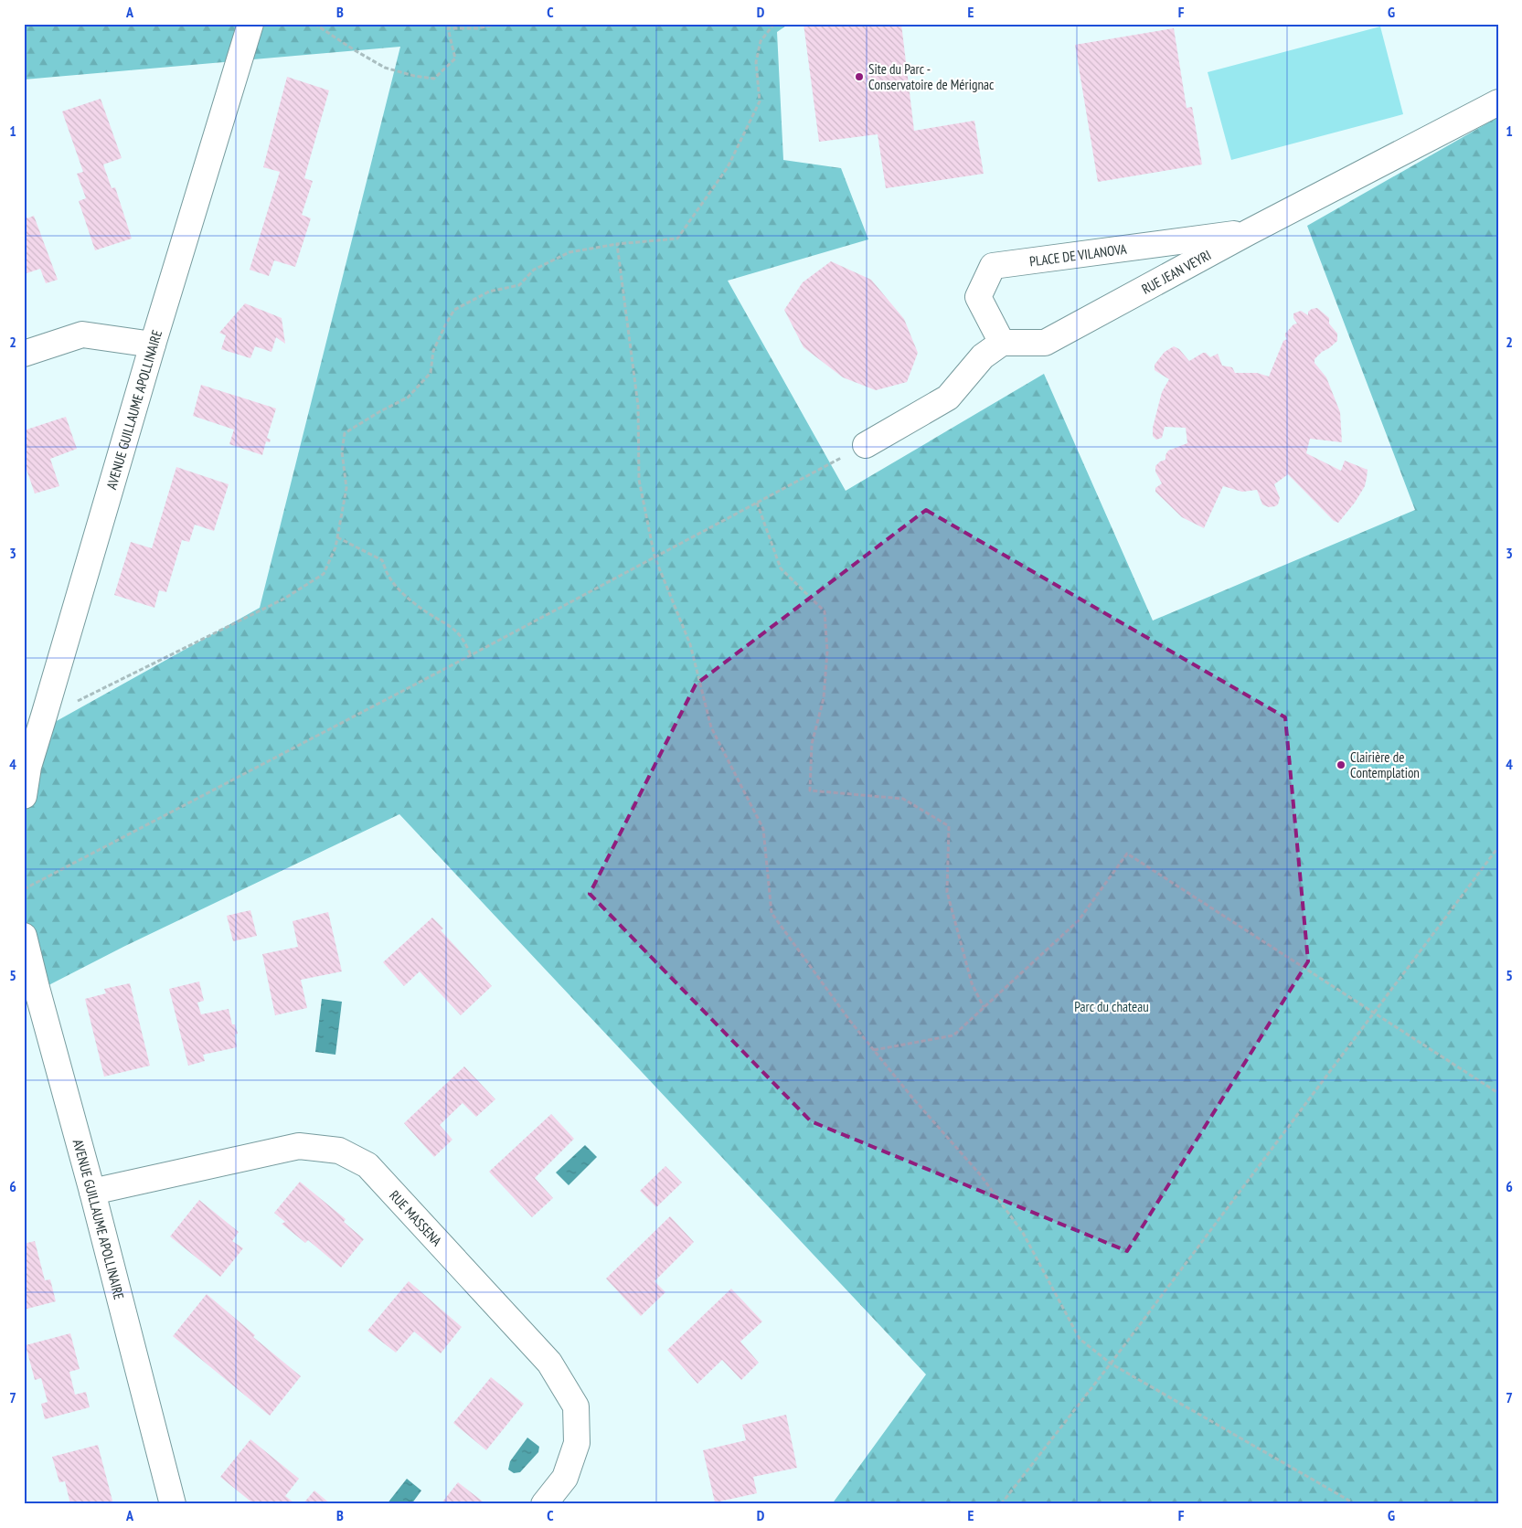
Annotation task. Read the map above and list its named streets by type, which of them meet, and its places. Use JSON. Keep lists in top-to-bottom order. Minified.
{"streets":{"street":["PLACE DE VILANOVA","RUE JEAN VEYRI","AVENUE GUILLAUME APOLLINAIRE","RUE MASSENA"]},"crossings":[["PLACE DE VILANOVA","RUE JEAN VEYRI"],["AVENUE GUILLAUME APOLLINAIRE","RUE MASSENA"]],"parks":["Parc du chateau"],"places":["Site du Parc - Conservatoire de Mérignac","Clairière de Contemplation"],"grid":{"columns":["A","B","C","D","E","F","G"],"rows":["1","2","3","4","5","6","7"]}}
